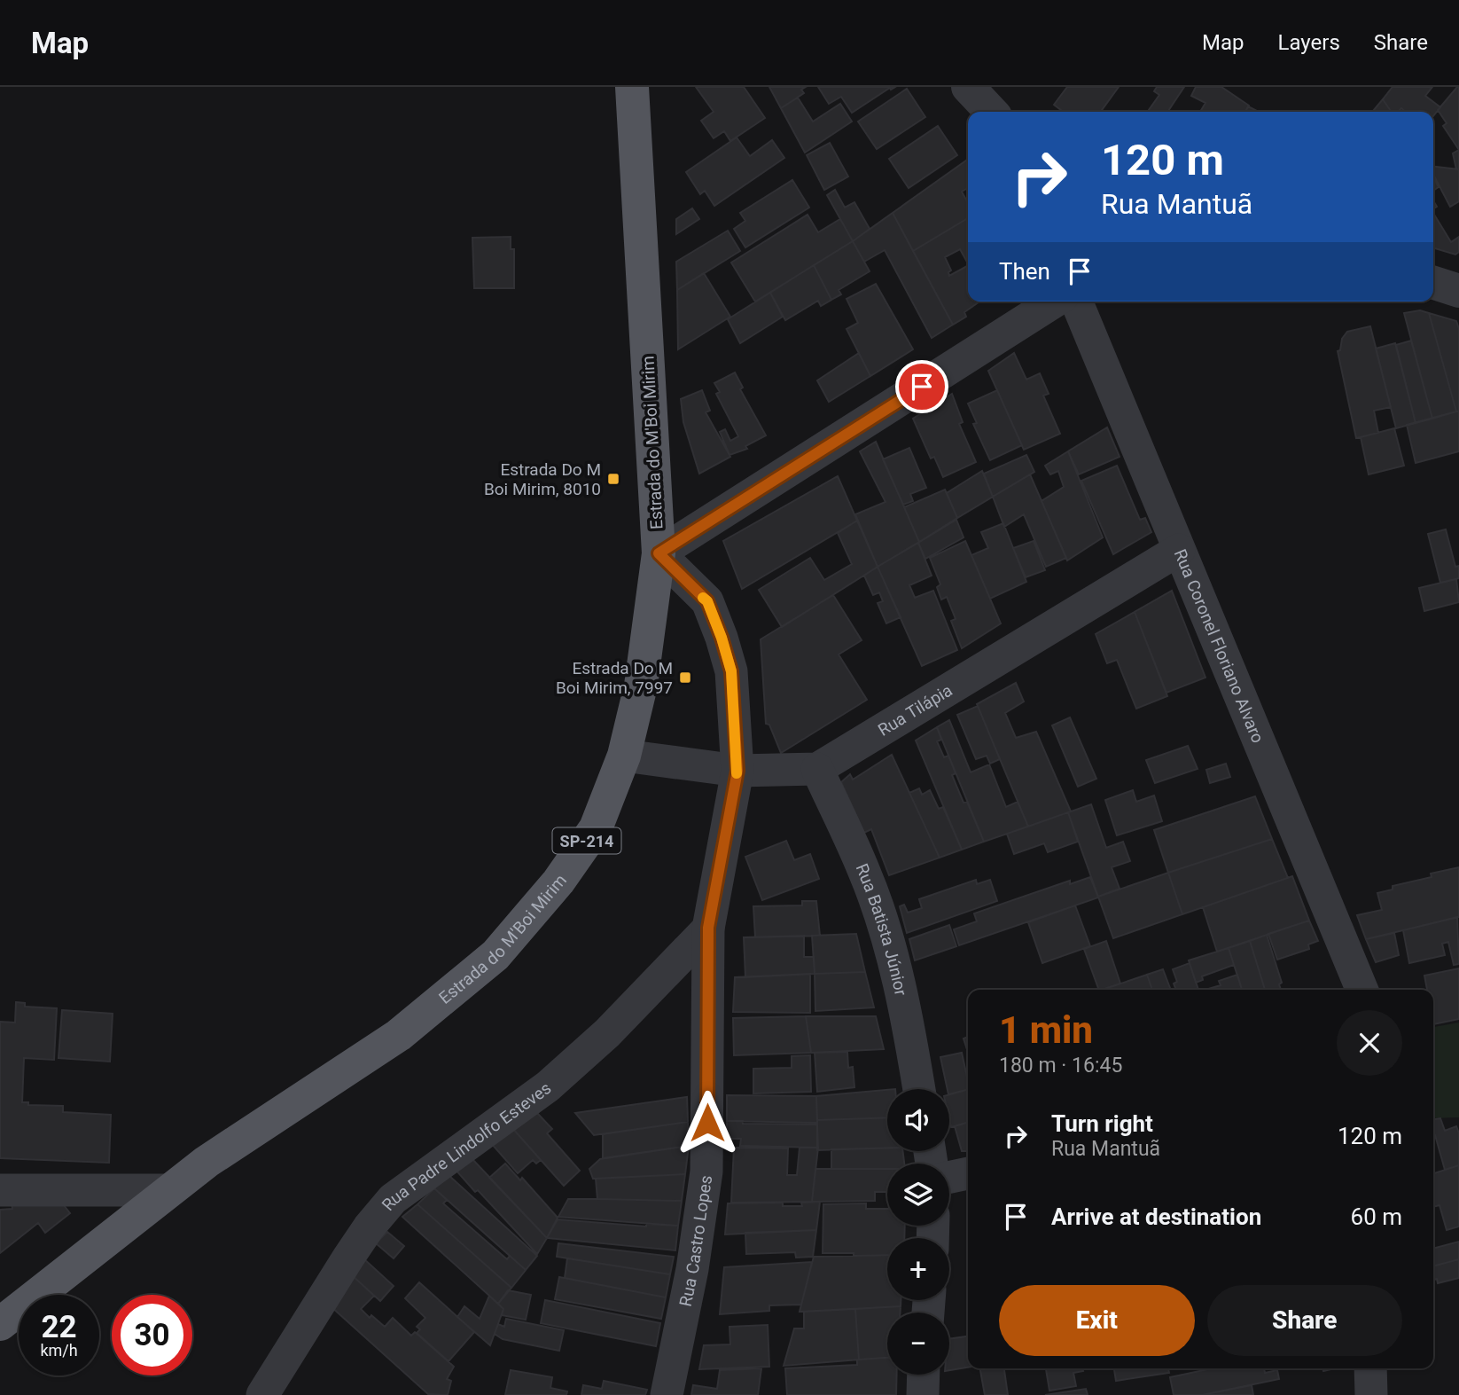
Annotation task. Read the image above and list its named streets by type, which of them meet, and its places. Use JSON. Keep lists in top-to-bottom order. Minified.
{"streets":{"main road":["Estrada do M'Boi Mirim","SP-214"],"street":["Rua Coronel Floriano Alvaro","Rua Tilápia","Rua Batista Júnior","Rua Padre Lindolfo Esteves","Rua Castro Lopes"]},"crossings":[["Estrada do M'Boi Mirim","Rua Tilápia"],["Estrada do M'Boi Mirim","Rua Castro Lopes"],["Rua Coronel Floriano Alvaro","Rua Tilápia"],["Rua Tilápia","Rua Batista Júnior"],["Rua Tilápia","Rua Castro Lopes"],["Rua Padre Lindolfo Esteves","Rua Castro Lopes"]],"places":{"transit":["Estrada Do M Boi Mirim, 8010","Estrada Do M Boi Mirim, 7997"]},"page":{"header":"Map","nav":["Map","Layers","Share"],"turn":["120 m","Rua Mantuã"],"then":"Then","heading":["1 min","180 m · 16:45"],"map_buttons":["+","−"],"list":[{"name":"Turn right","note":"Rua Mantuã","value":"120 m"},{"name":"Arrive at destination","value":"60 m"}],"buttons":["Exit","Share"],"speed":"22 km/h","limit":"30"}}
